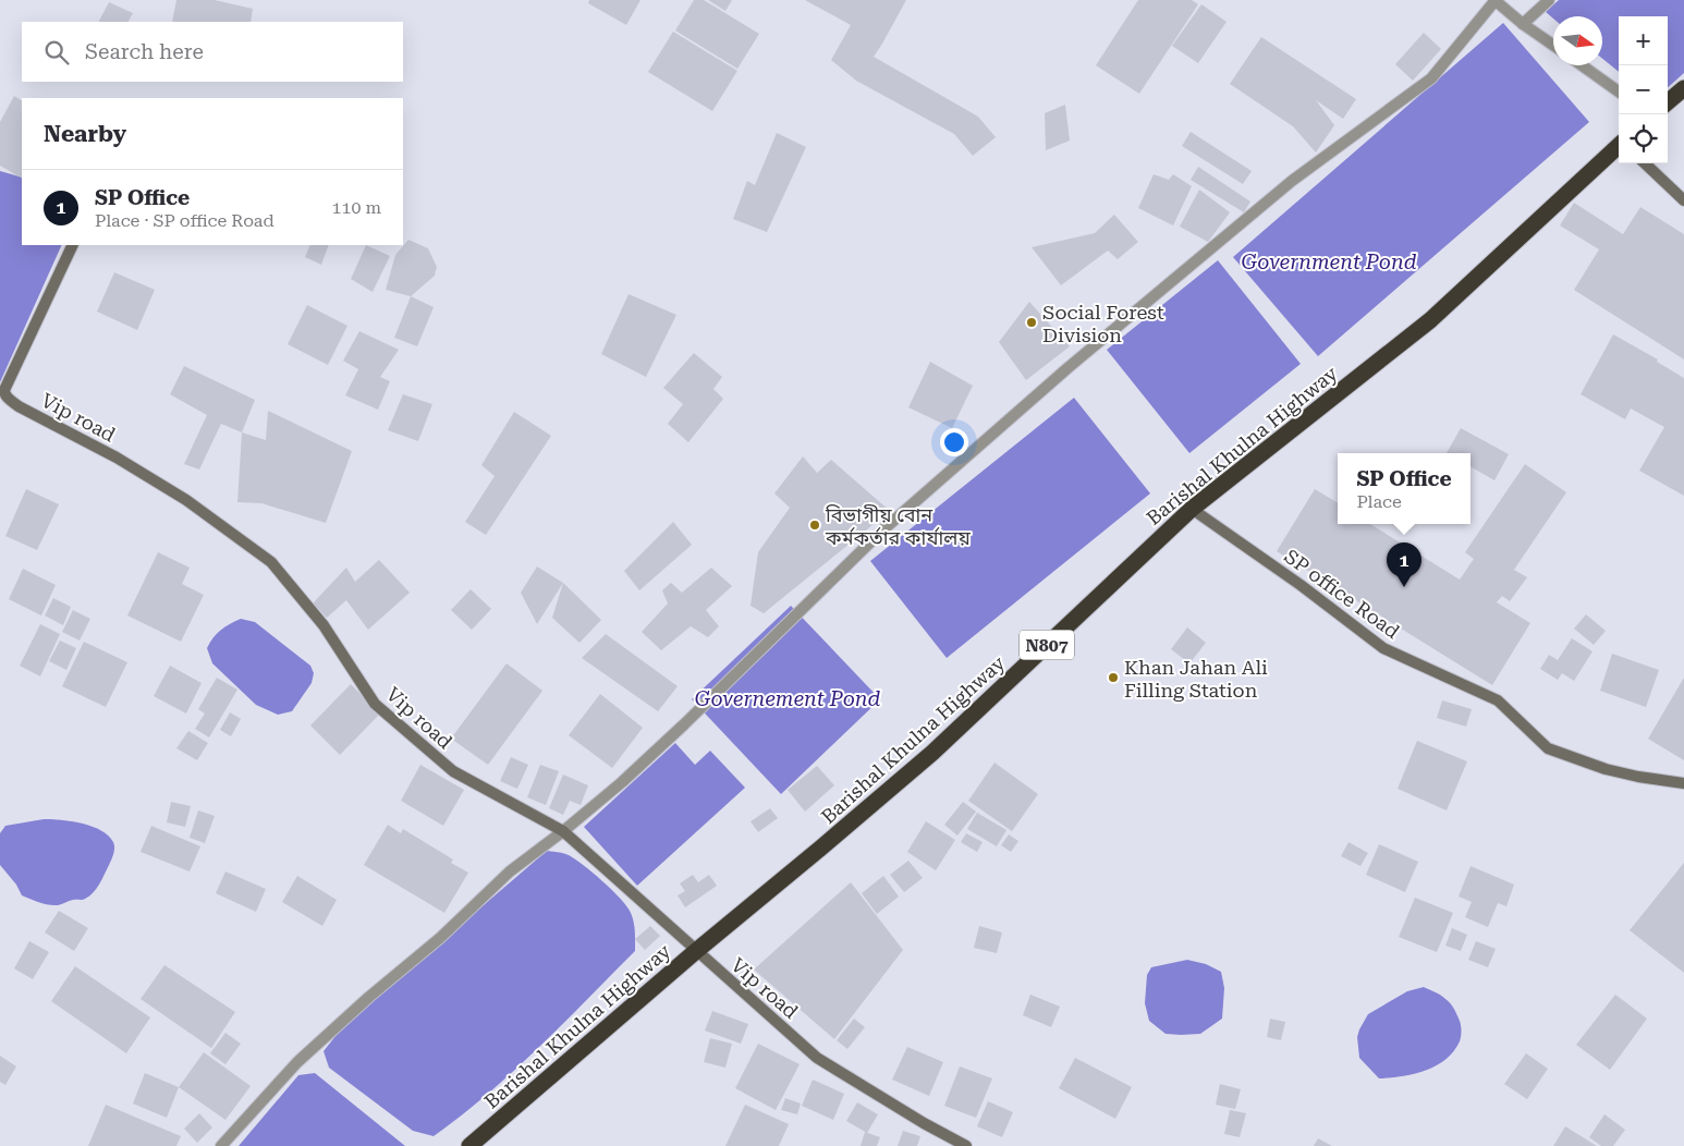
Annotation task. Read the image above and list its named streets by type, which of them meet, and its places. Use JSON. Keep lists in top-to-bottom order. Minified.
{"streets":{"highway":["Barishal Khulna Highway","N807"],"street":["Vip road","SP office Road"]},"crossings":[["Vip road","Barishal Khulna Highway"],["Barishal Khulna Highway","SP office Road"]],"water":["Government Pond","Governement Pond"],"places":["Social Forest Division","বিভাগীয় বোন কর্মকর্তার কার্যালয়","Khan Jahan Ali Filling Station"],"north":"right","page":{"map_buttons":["+","−"],"search":"Search here","heading":"Nearby","list":[{"mark":"1","name":"SP Office","note":"Place · SP office Road","value":"110 m"}],"popup":["SP Office","Place"],"pins":"1"}}
